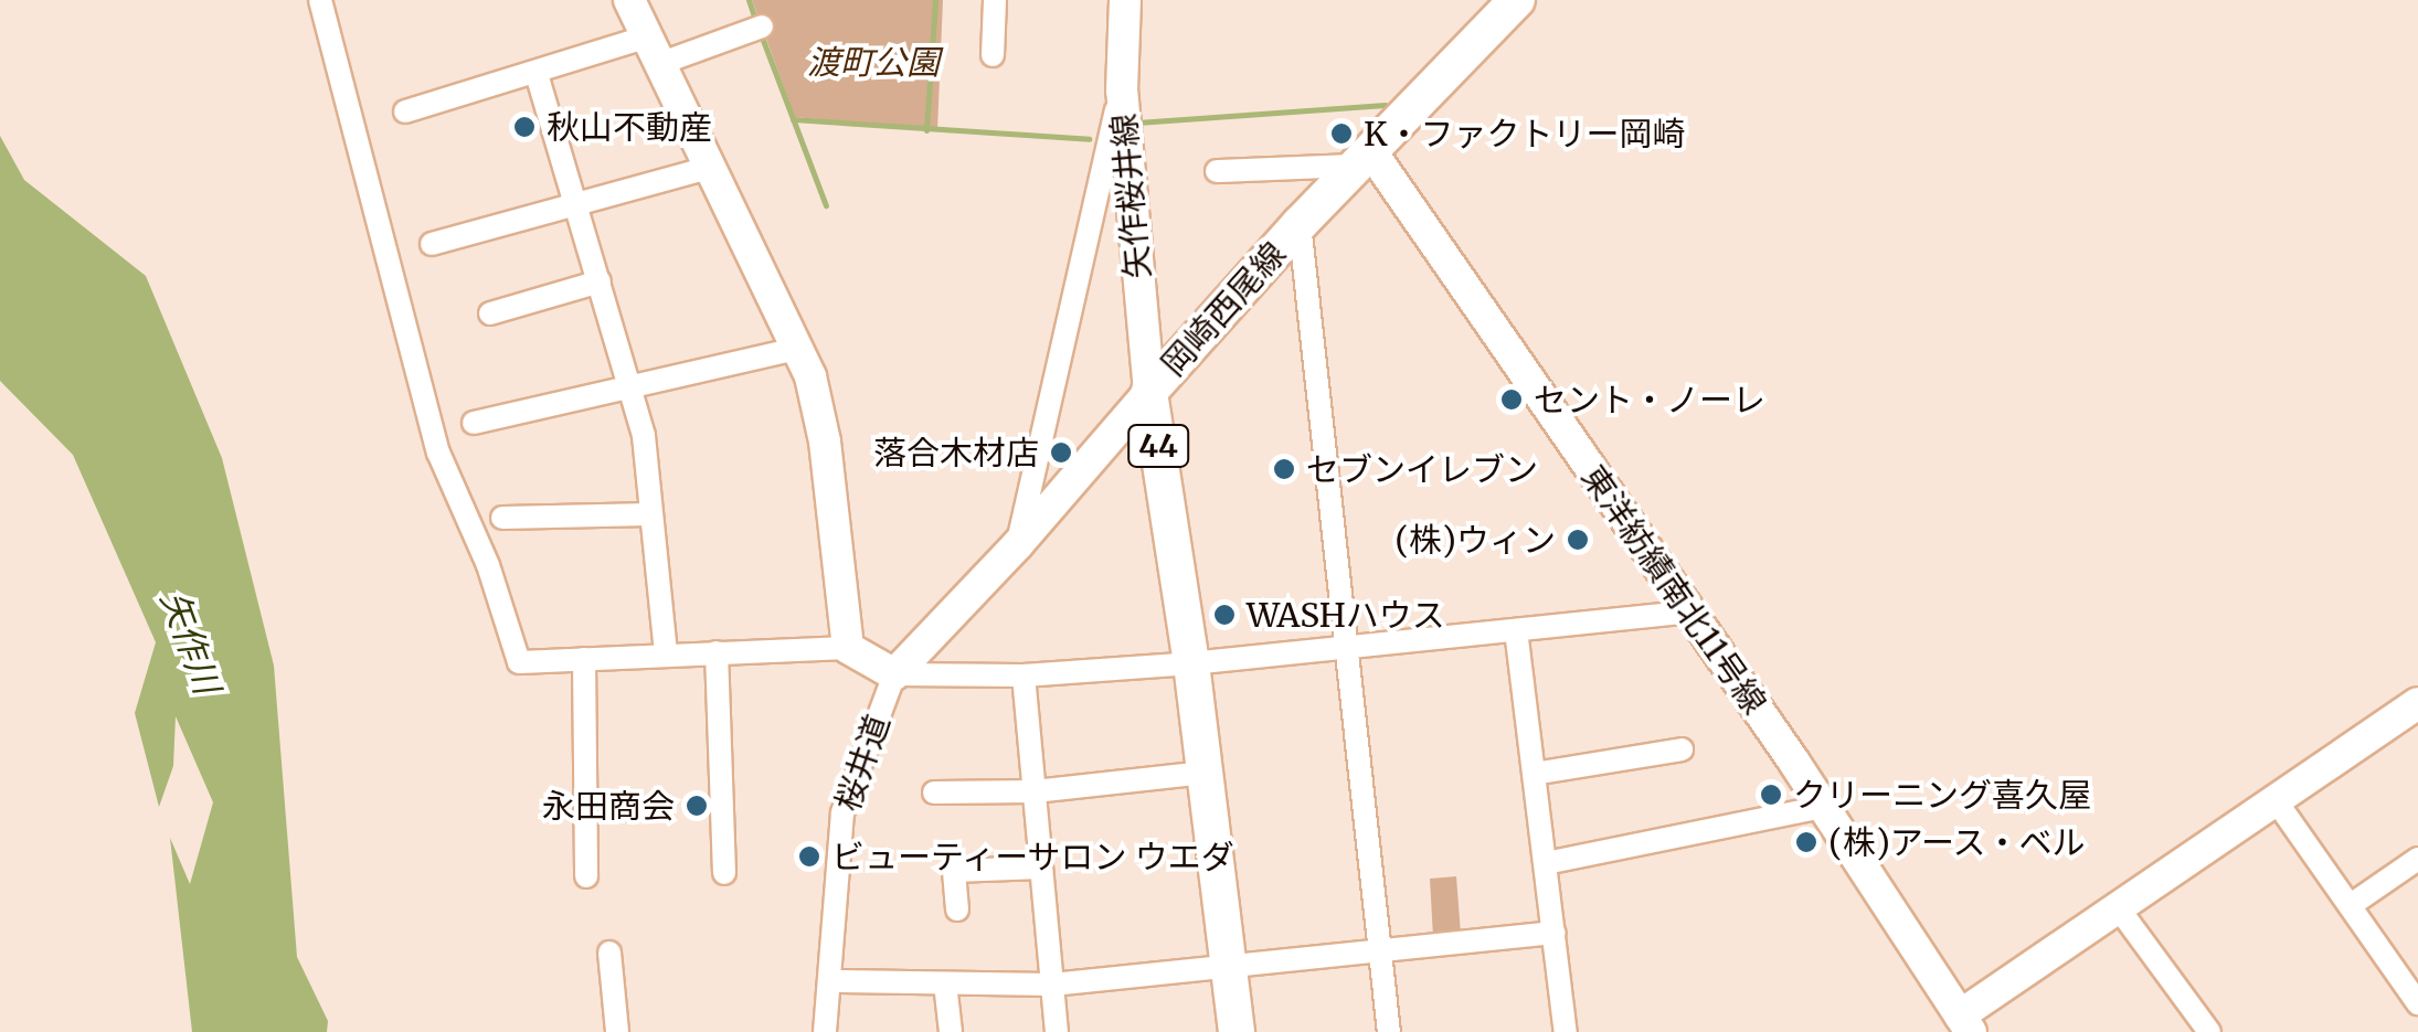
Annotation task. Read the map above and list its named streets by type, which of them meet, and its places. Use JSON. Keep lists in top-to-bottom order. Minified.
{"streets":{"main road":["岡崎西尾線","44"],"street":["矢作桜井線","東洋紡績南北11号線","桜井道"]},"crossings":[["矢作桜井線","岡崎西尾線"],["矢作桜井線","桜井道"],["岡崎西尾線","東洋紡績南北11号線"],["岡崎西尾線","桜井道"]],"water":["矢作川"],"parks":["渡町公園"],"places":["秋山不動産","K・ファクトリー岡崎","セント・ノーレ","落合木材店","セブンイレブン","(株)ウィン","WASHハウス","クリーニング喜久屋","永田商会","(株)アース・ベル","ビューティーサロン ウエダ"]}
